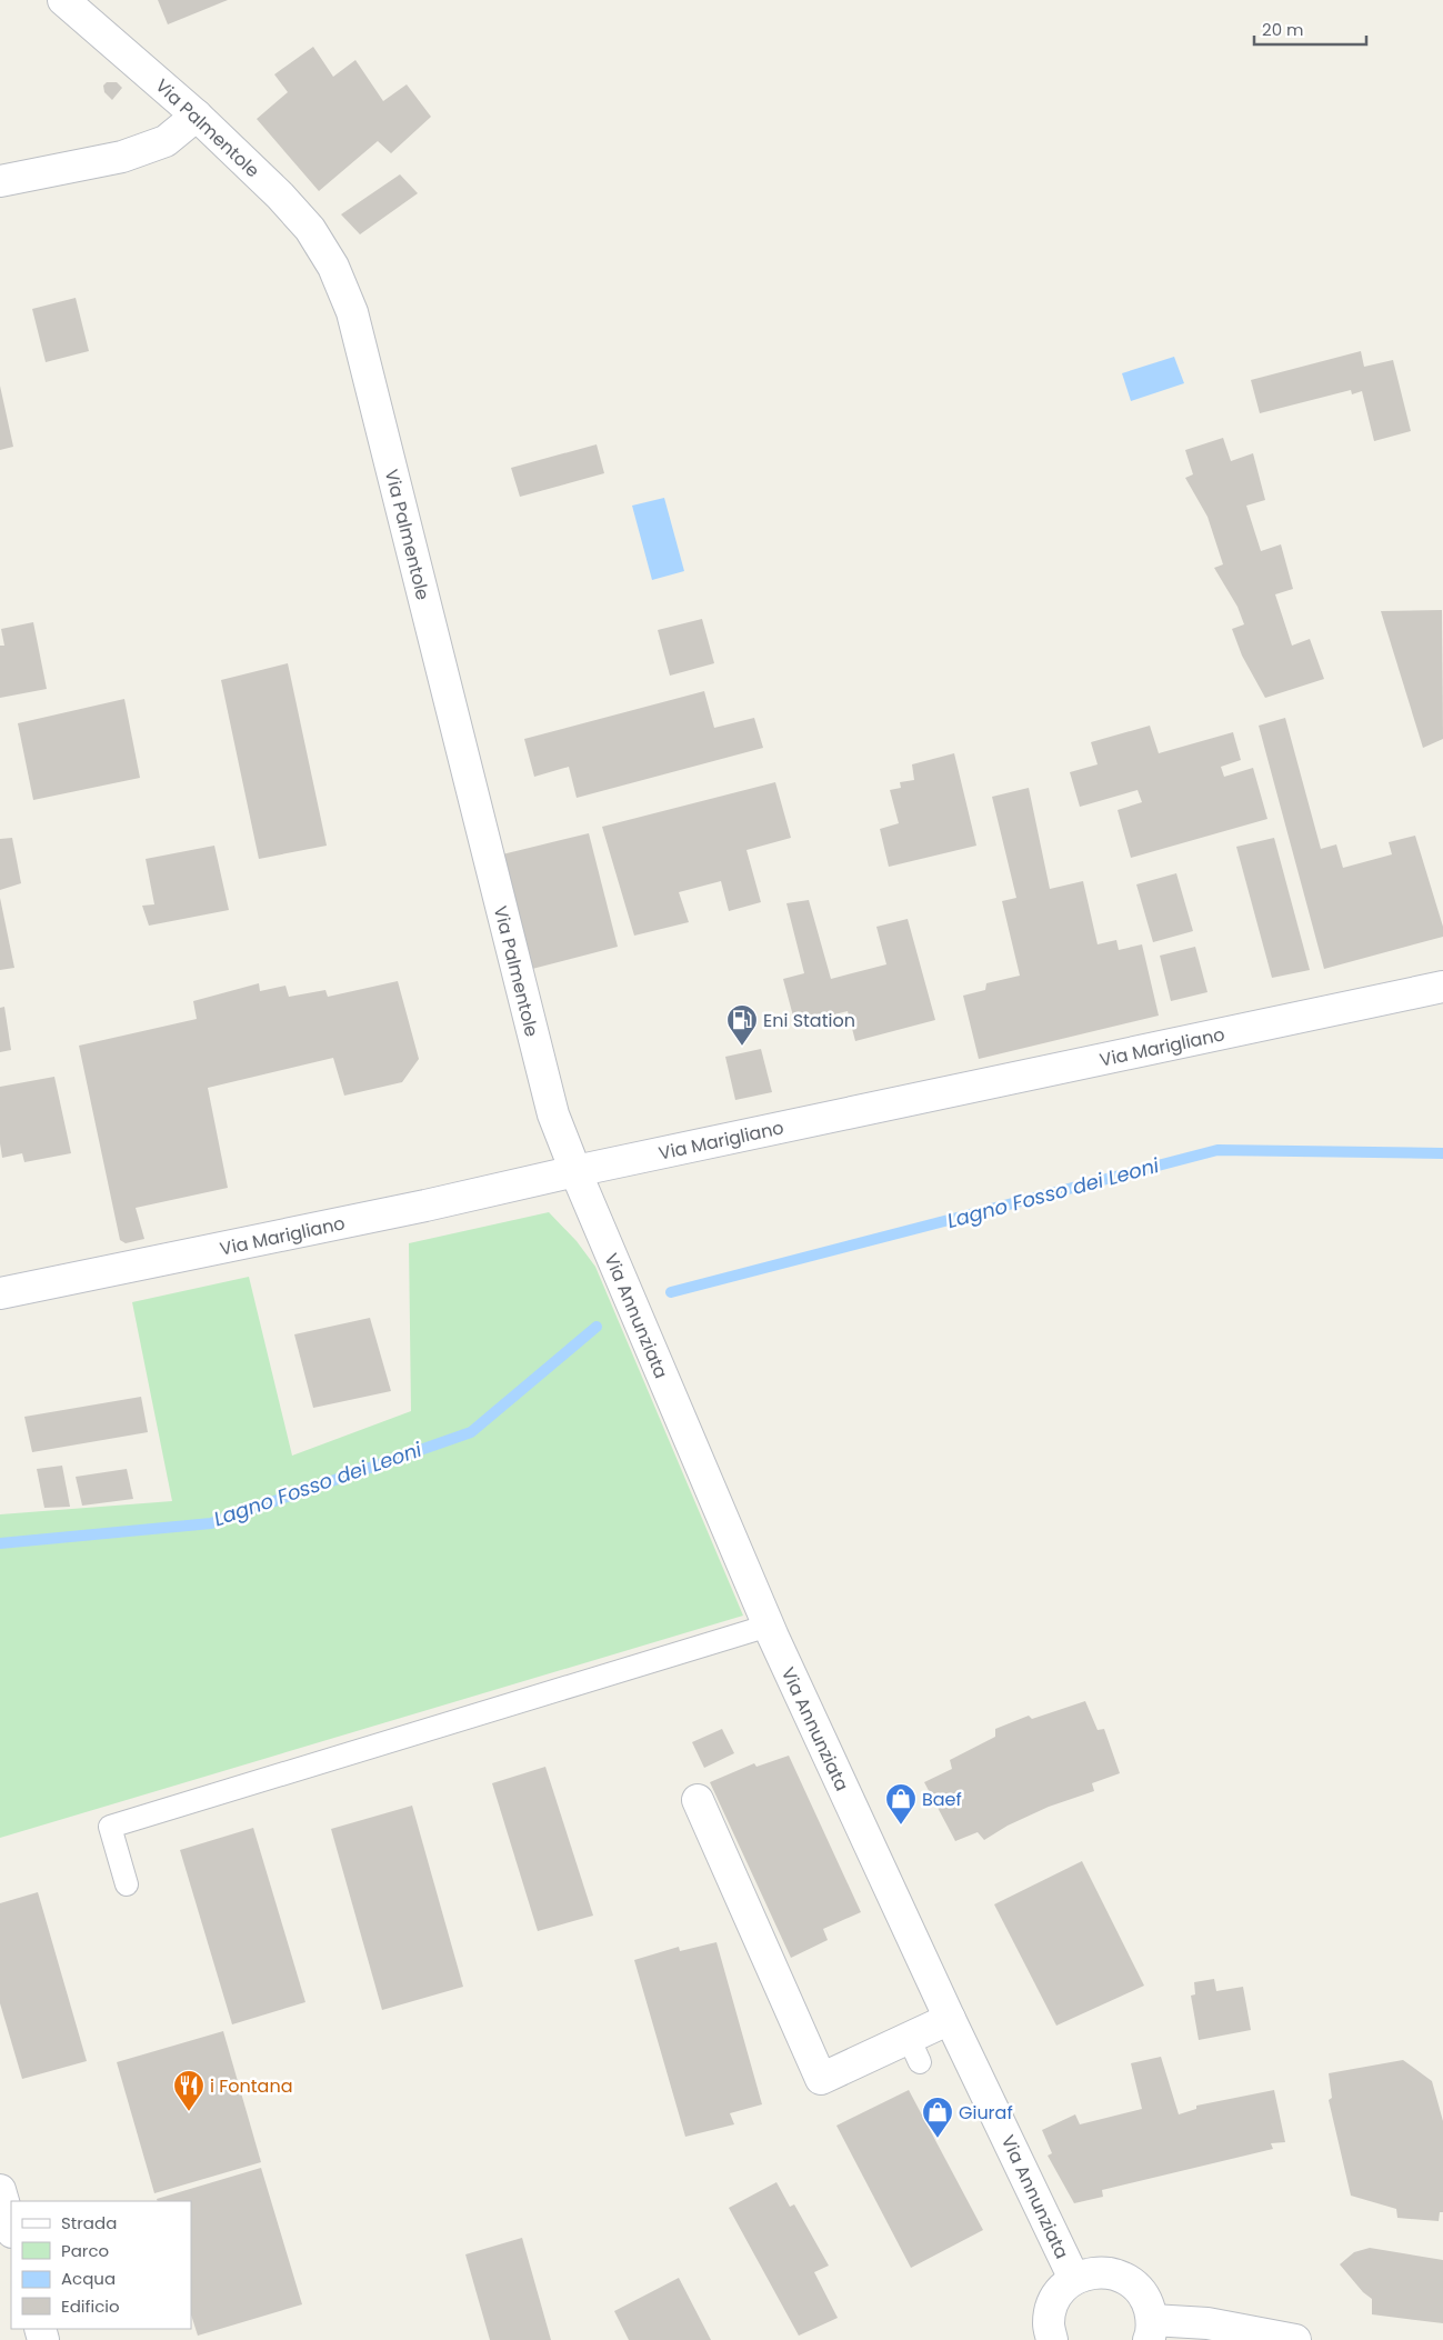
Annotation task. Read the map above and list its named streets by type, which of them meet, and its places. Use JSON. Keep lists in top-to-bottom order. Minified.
{"streets":{"street":["Via Palmentole","Via Marigliano","Via Annunziata"]},"crossings":[["Via Palmentole","Via Marigliano"],["Via Palmentole","Via Annunziata"],["Via Marigliano","Via Annunziata"]],"water":["Lagno Fosso dei Leoni"],"places":{"fuel station":["Eni Station"],"shop":["Baef","Giuraf"],"restaurant":["i Fontana"]},"legend":["Strada","Parco","Acqua","Edificio"],"scale_bar":"20 m"}
